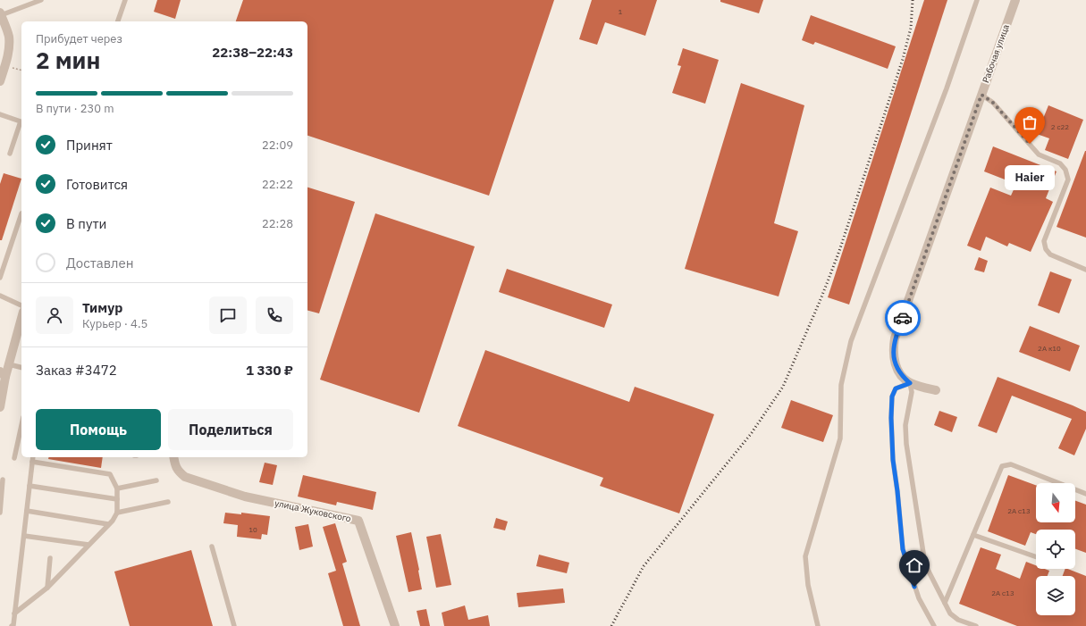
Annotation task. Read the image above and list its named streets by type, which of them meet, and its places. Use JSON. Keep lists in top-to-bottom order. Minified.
{"streets":{"street":["Рабочая улица","улица Жуковского"]},"places":["Haier"],"house_numbers":["1","2 с22","2А к10","2А с13","10","2А с13"],"north":"bottom","page":{"heading":["2 мин","Прибудет через","22:38–22:43"],"panel":["Тимур","Курьер · 4.5","Заказ #3472","1 330 ₽"],"bar":"В пути · 230 m","list":[["Принят","22:09"],["Готовится","22:22"],["В пути","22:28"],"Доставлен"],"bubble":"Haier","buttons":["Помощь","Поделиться"]}}
